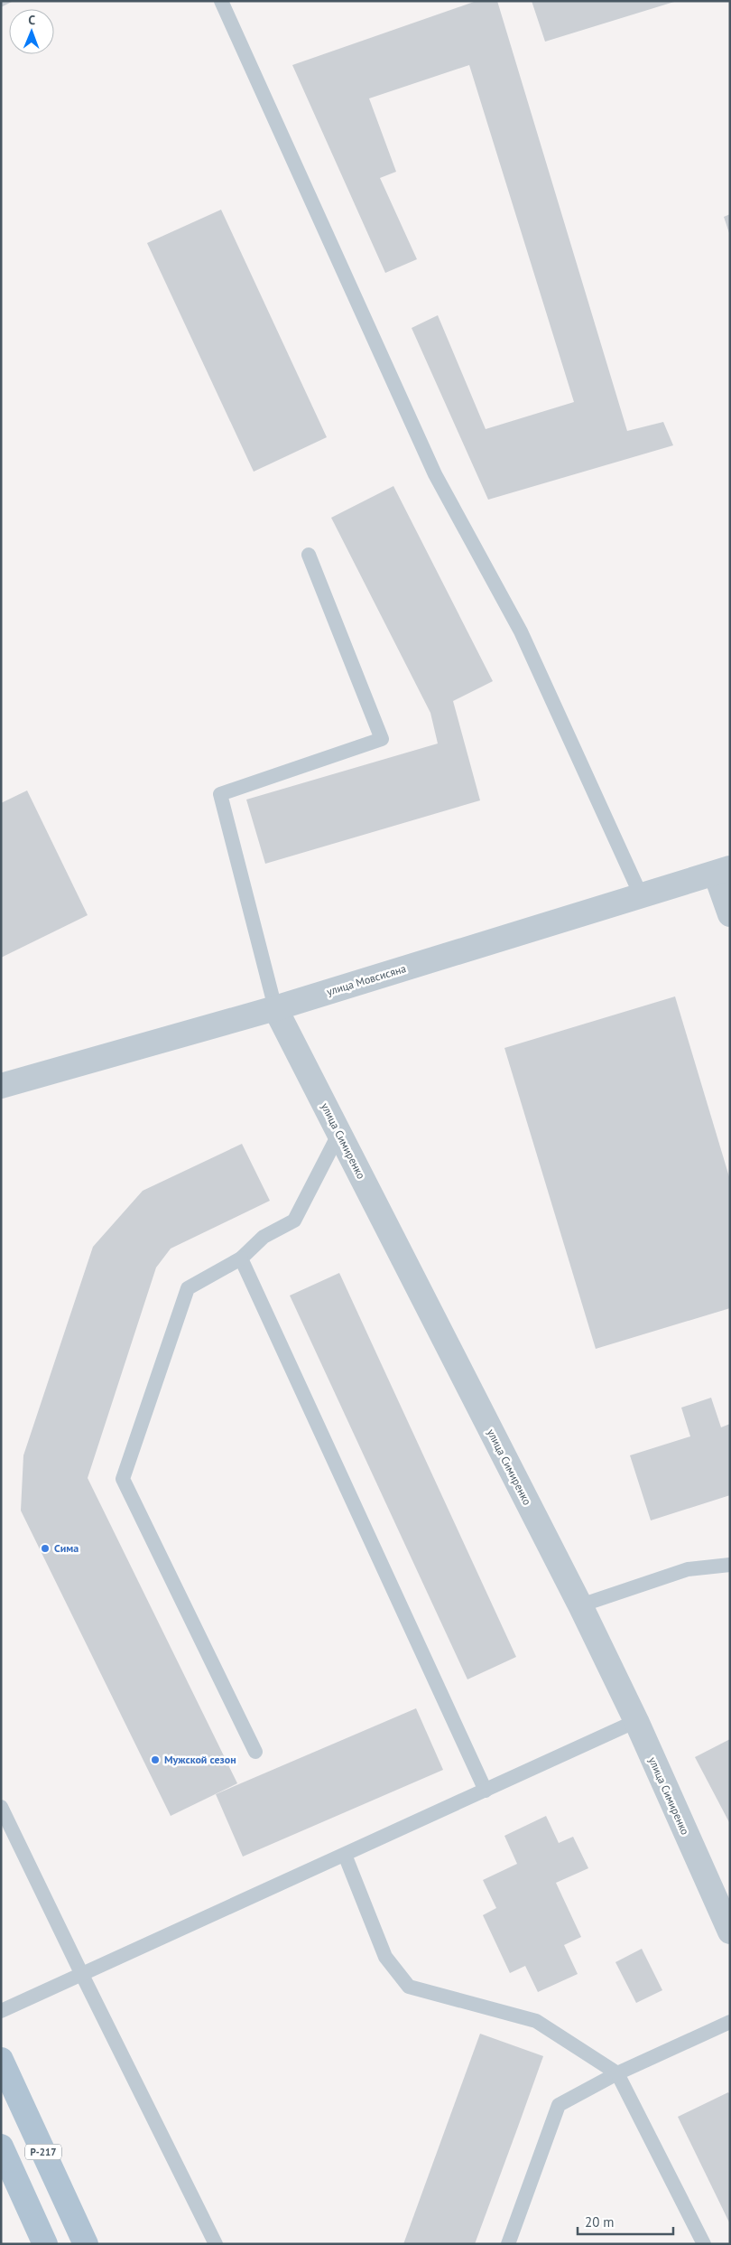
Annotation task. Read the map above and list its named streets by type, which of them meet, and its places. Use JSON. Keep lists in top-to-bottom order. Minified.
{"streets":{"main road":["Р-217"],"street":["улица Мовсисяна","улица Симиренко"]},"crossings":[["улица Мовсисяна","улица Симиренко"]],"places":["Сима","Мужской сезон"],"scale_bar":"20 m","north":"top"}
